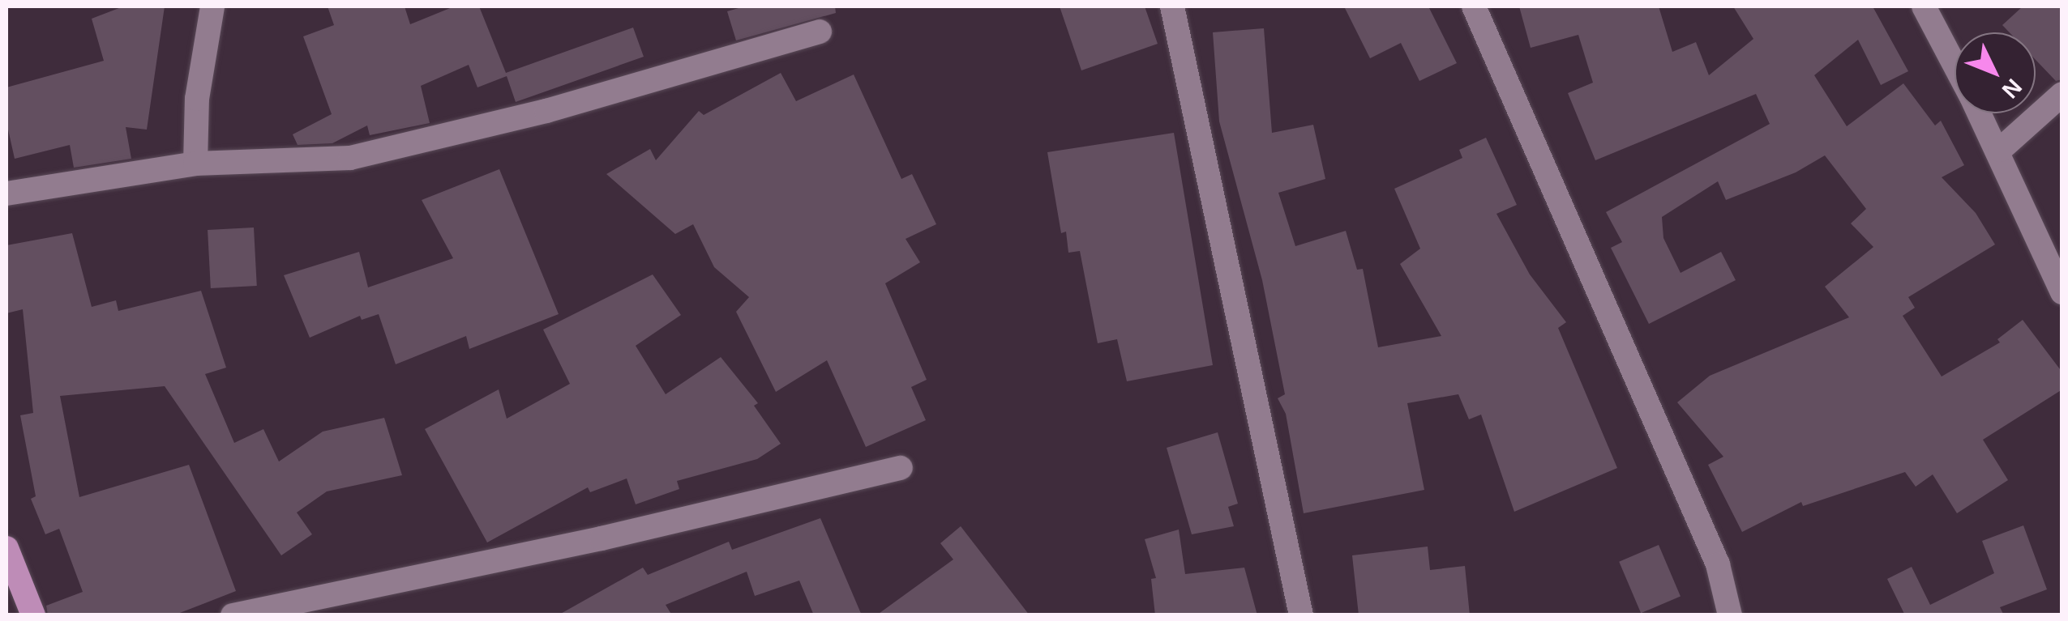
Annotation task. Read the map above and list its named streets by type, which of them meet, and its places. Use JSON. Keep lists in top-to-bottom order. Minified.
{"north":"bottom right"}
